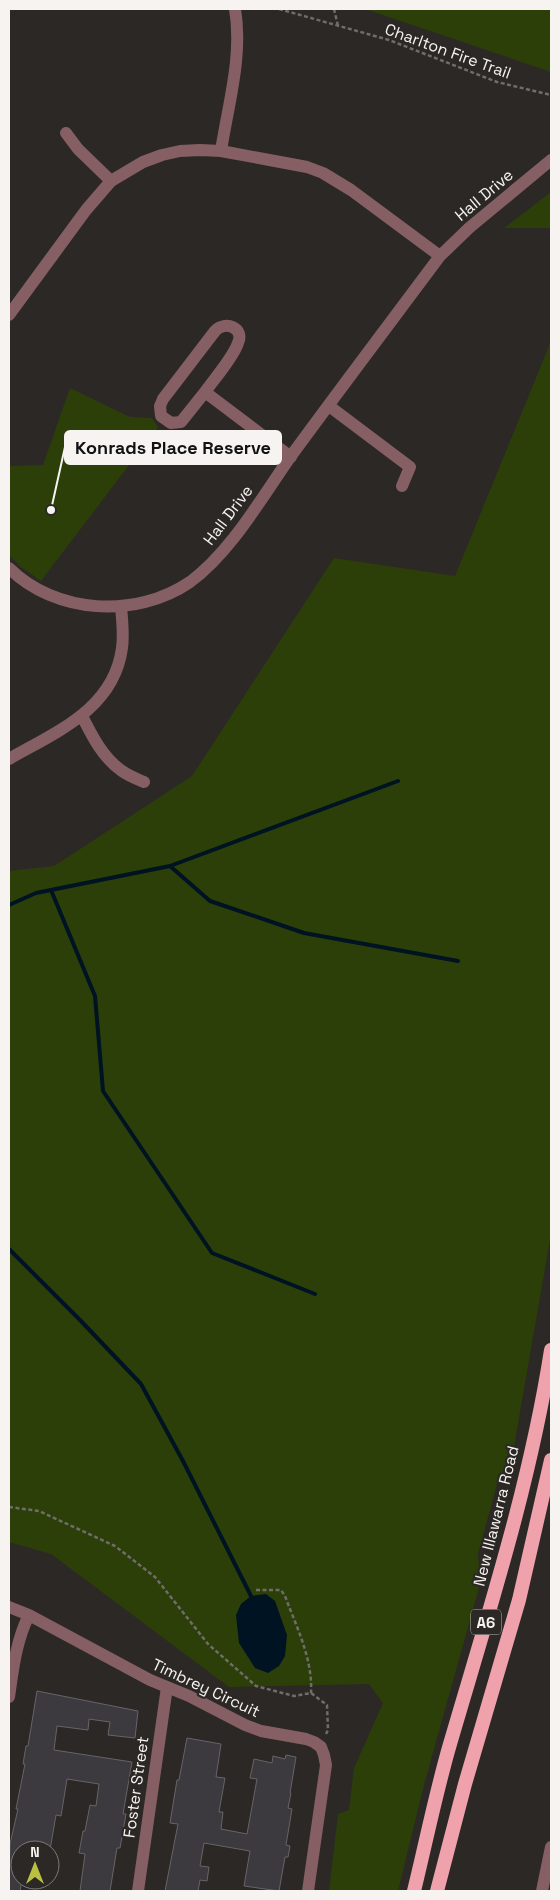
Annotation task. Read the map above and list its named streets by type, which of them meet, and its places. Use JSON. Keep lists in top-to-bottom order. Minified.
{"streets":{"highway":["New Illawarra Road","A6"],"street":["Hall Drive","Timbrey Circuit","Foster Street"],"path":["Charlton Fire Trail"]},"crossings":[["Timbrey Circuit","Foster Street"]],"places":["Konrads Place Reserve"],"north":"top"}
